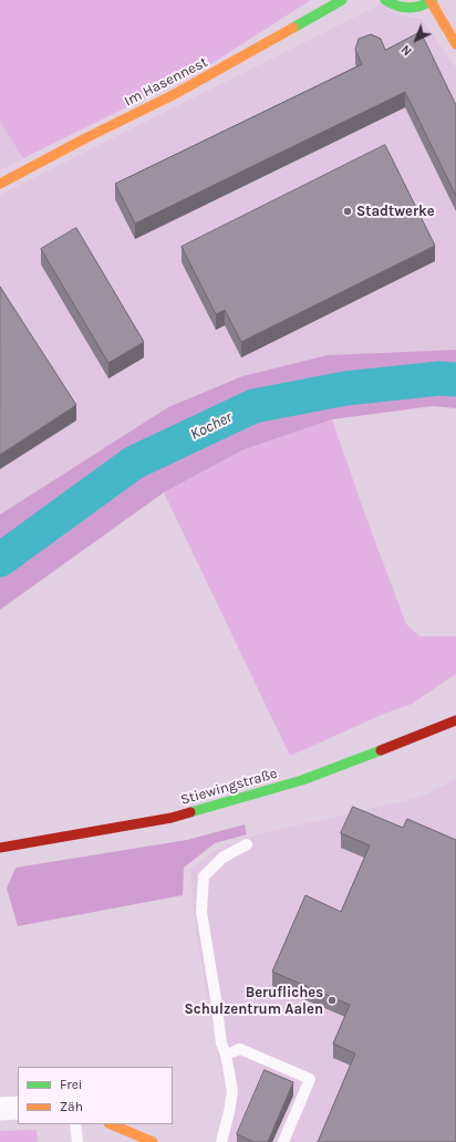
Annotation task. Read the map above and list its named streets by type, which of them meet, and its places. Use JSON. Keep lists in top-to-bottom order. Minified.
{"streets":{"street":["Im Hasennest","Stiewingstraße"]},"water":["Kocher"],"places":["Stadtwerke","Berufliches Schulzentrum Aalen"],"legend":["Frei","Zäh"],"north":"bottom left"}
